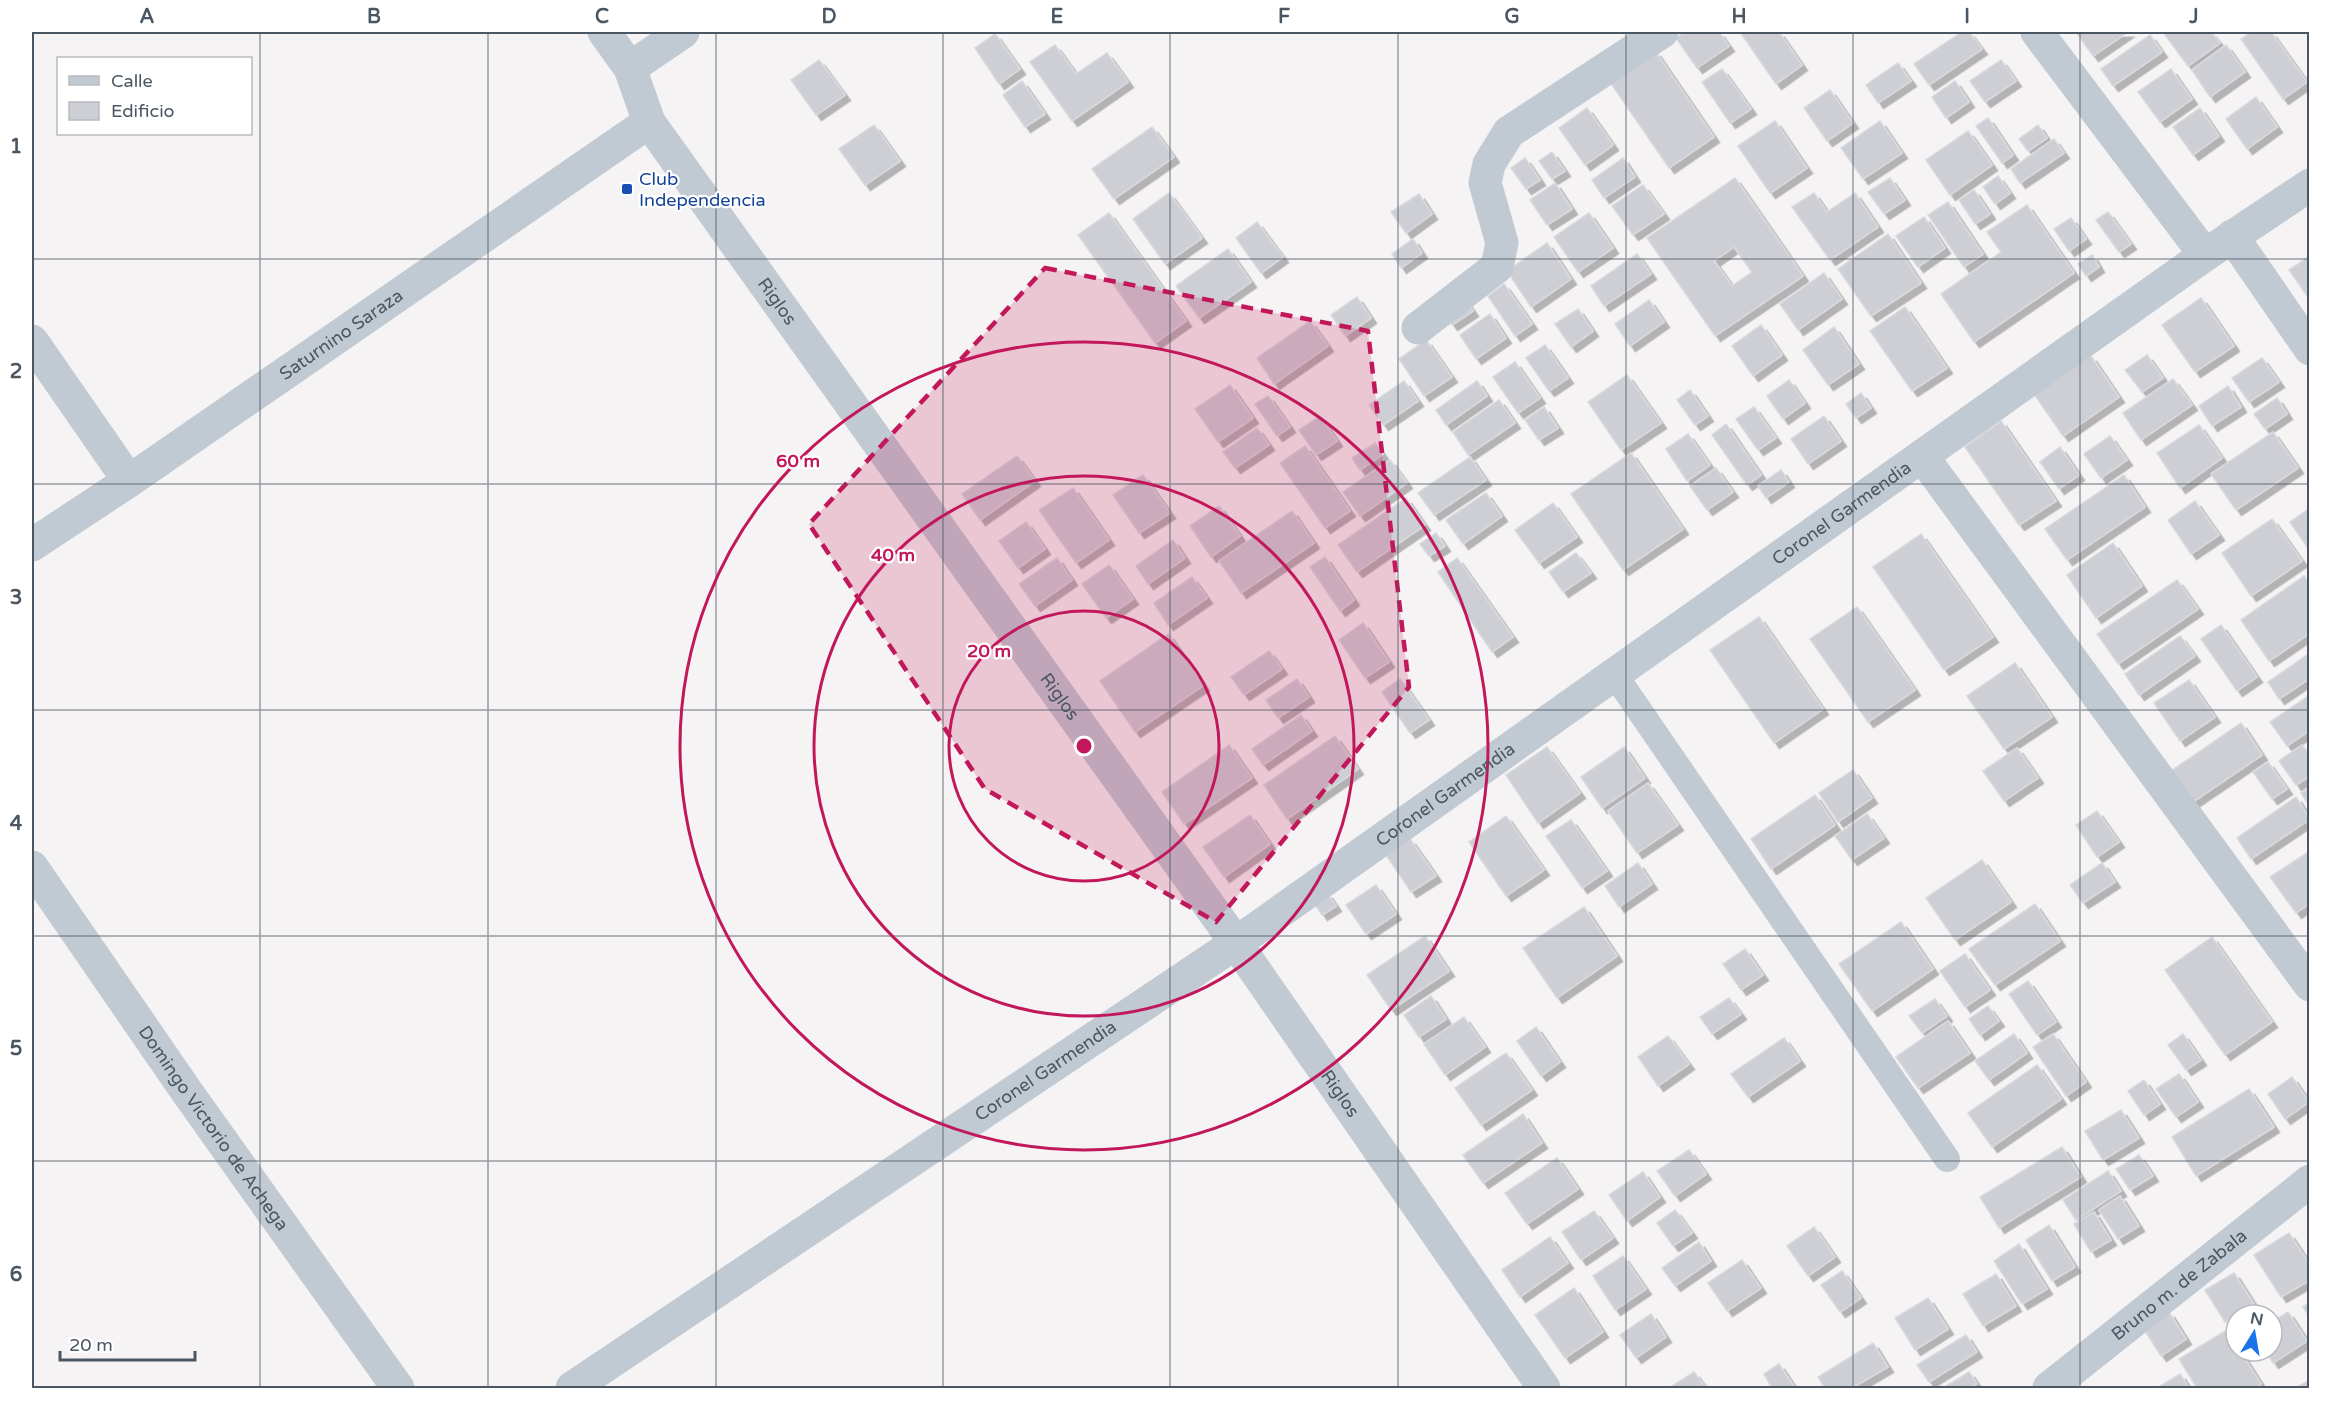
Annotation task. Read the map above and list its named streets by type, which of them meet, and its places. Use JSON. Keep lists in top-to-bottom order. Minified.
{"streets":{"street":["Riglos","Saturnino Saraza","Coronel Garmendia","Domingo Victorio de Achega","Bruno m. de Zabala"]},"crossings":[["Riglos","Saturnino Saraza"],["Riglos","Coronel Garmendia"]],"places":{"transit":["Club Independencia"]},"legend":["Calle","Edificio"],"scale_bar":"20 m","north":"top","grid":{"columns":["A","B","C","D","E","F","G","H","I","J"],"rows":["1","2","3","4","5","6"]},"rings":["60 m","40 m","20 m"]}
